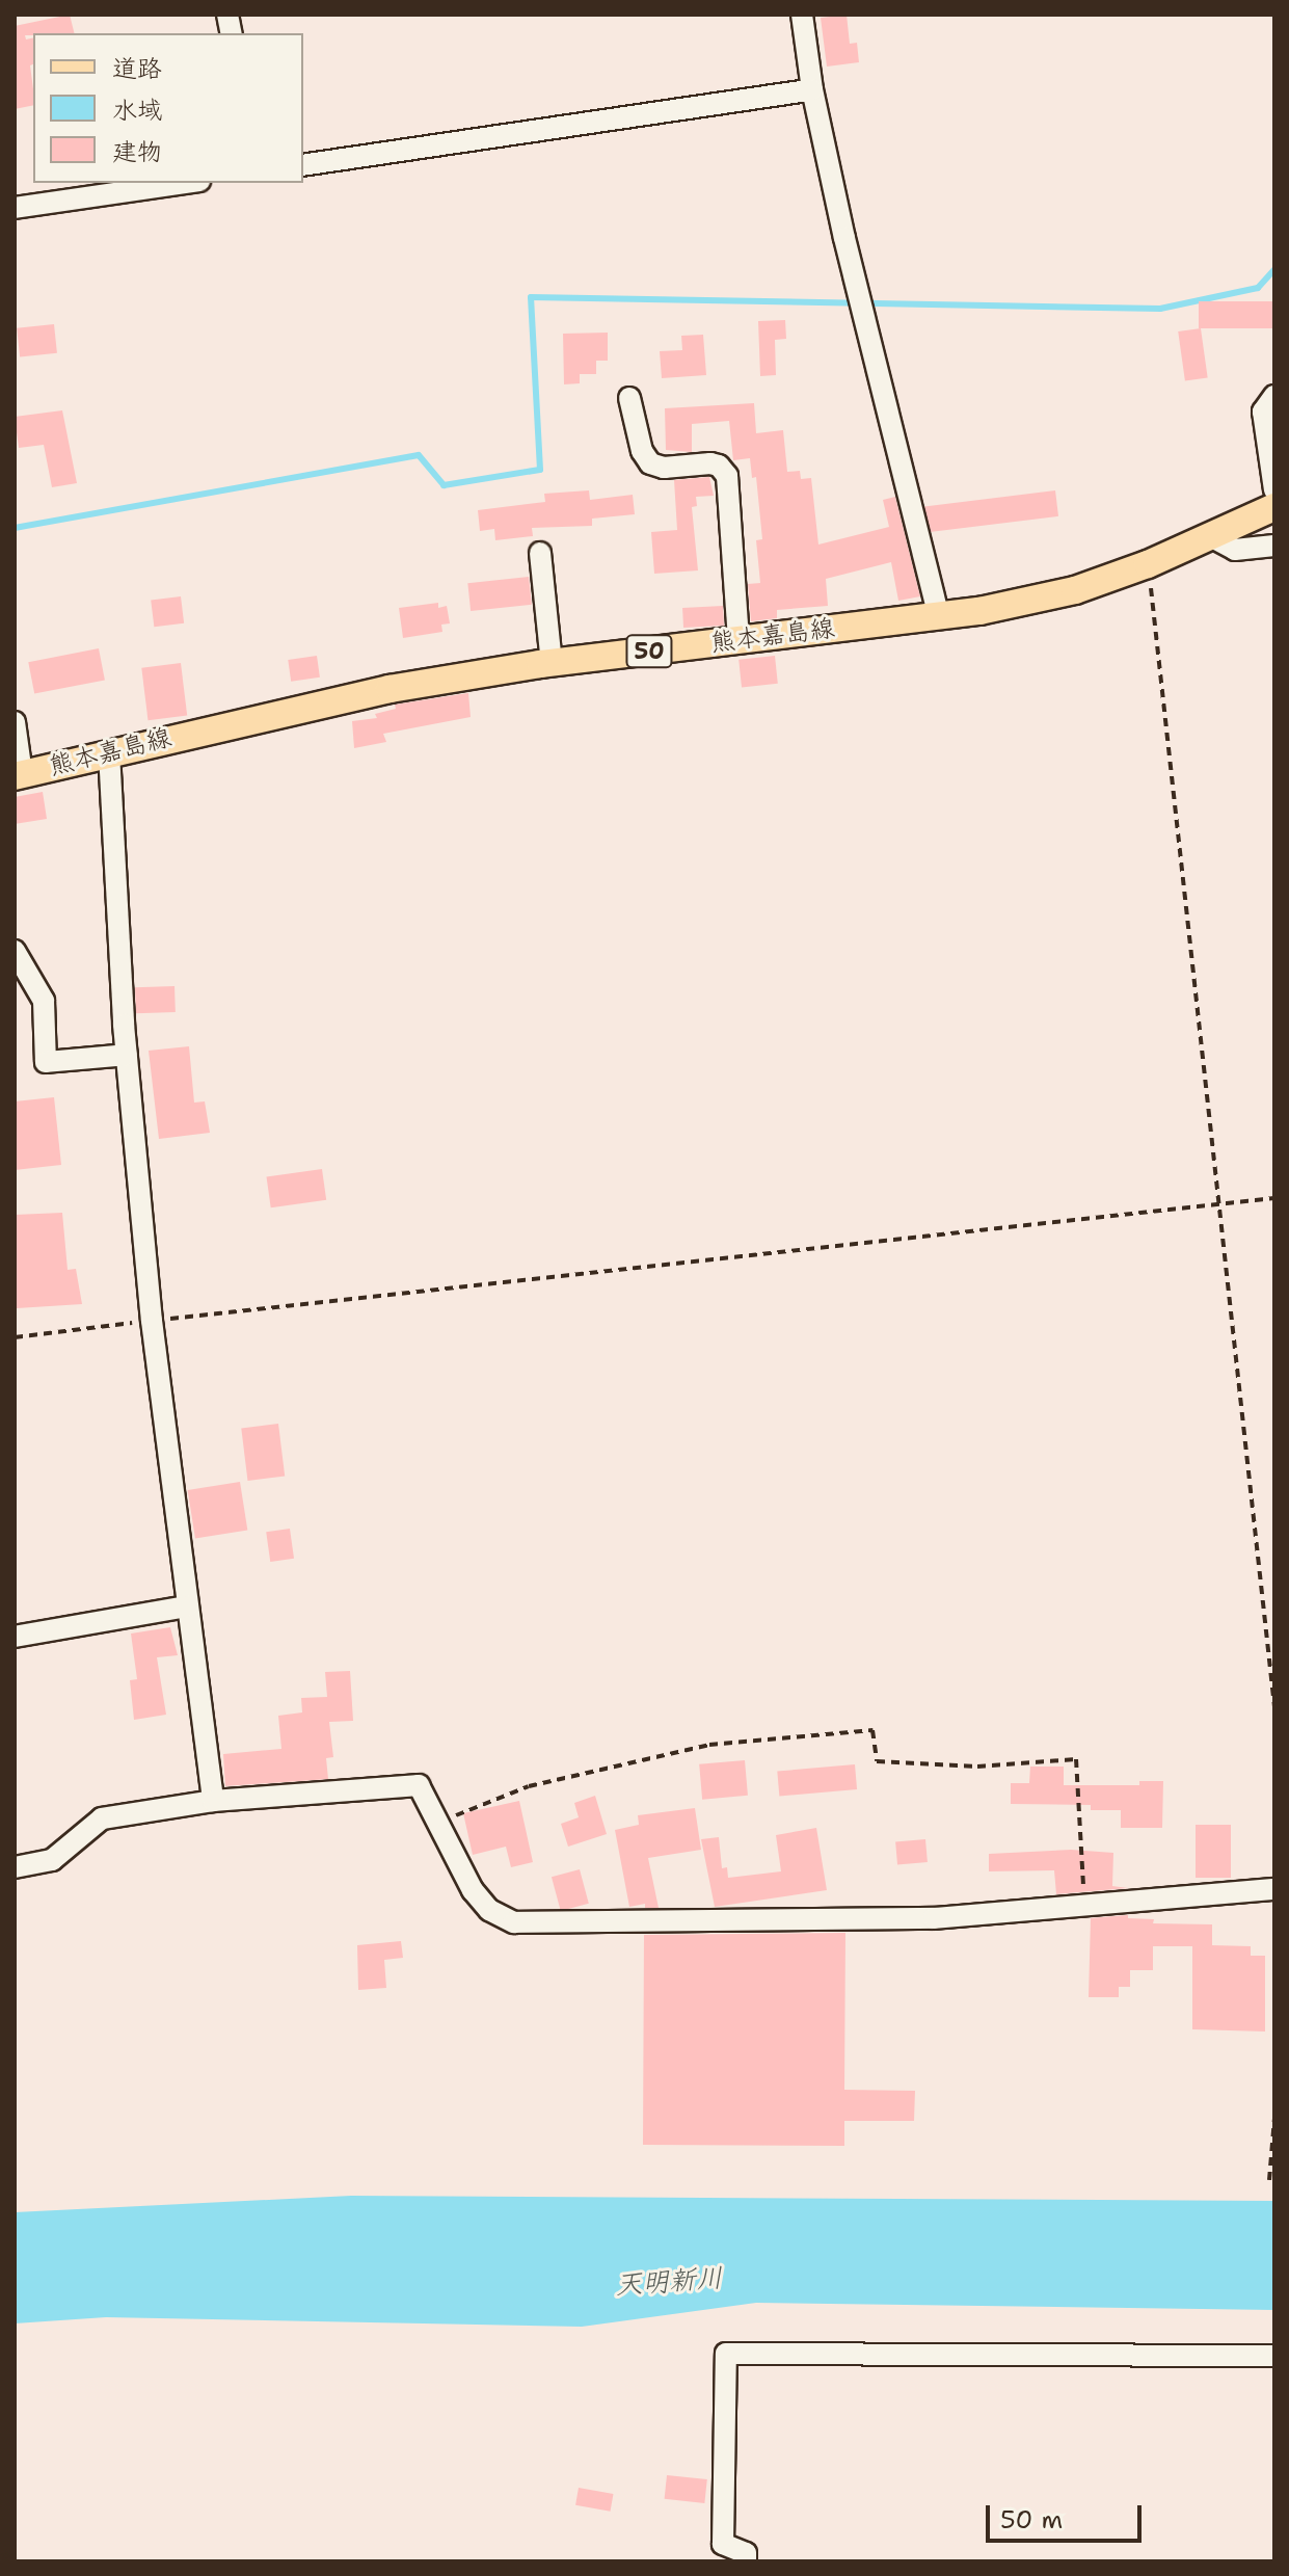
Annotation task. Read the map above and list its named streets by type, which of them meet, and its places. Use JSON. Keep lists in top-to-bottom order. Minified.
{"streets":{"main road":["熊本嘉島線","50"]},"water":["天明新川"],"legend":["道路","水域","建物"],"scale_bar":"50 m"}
